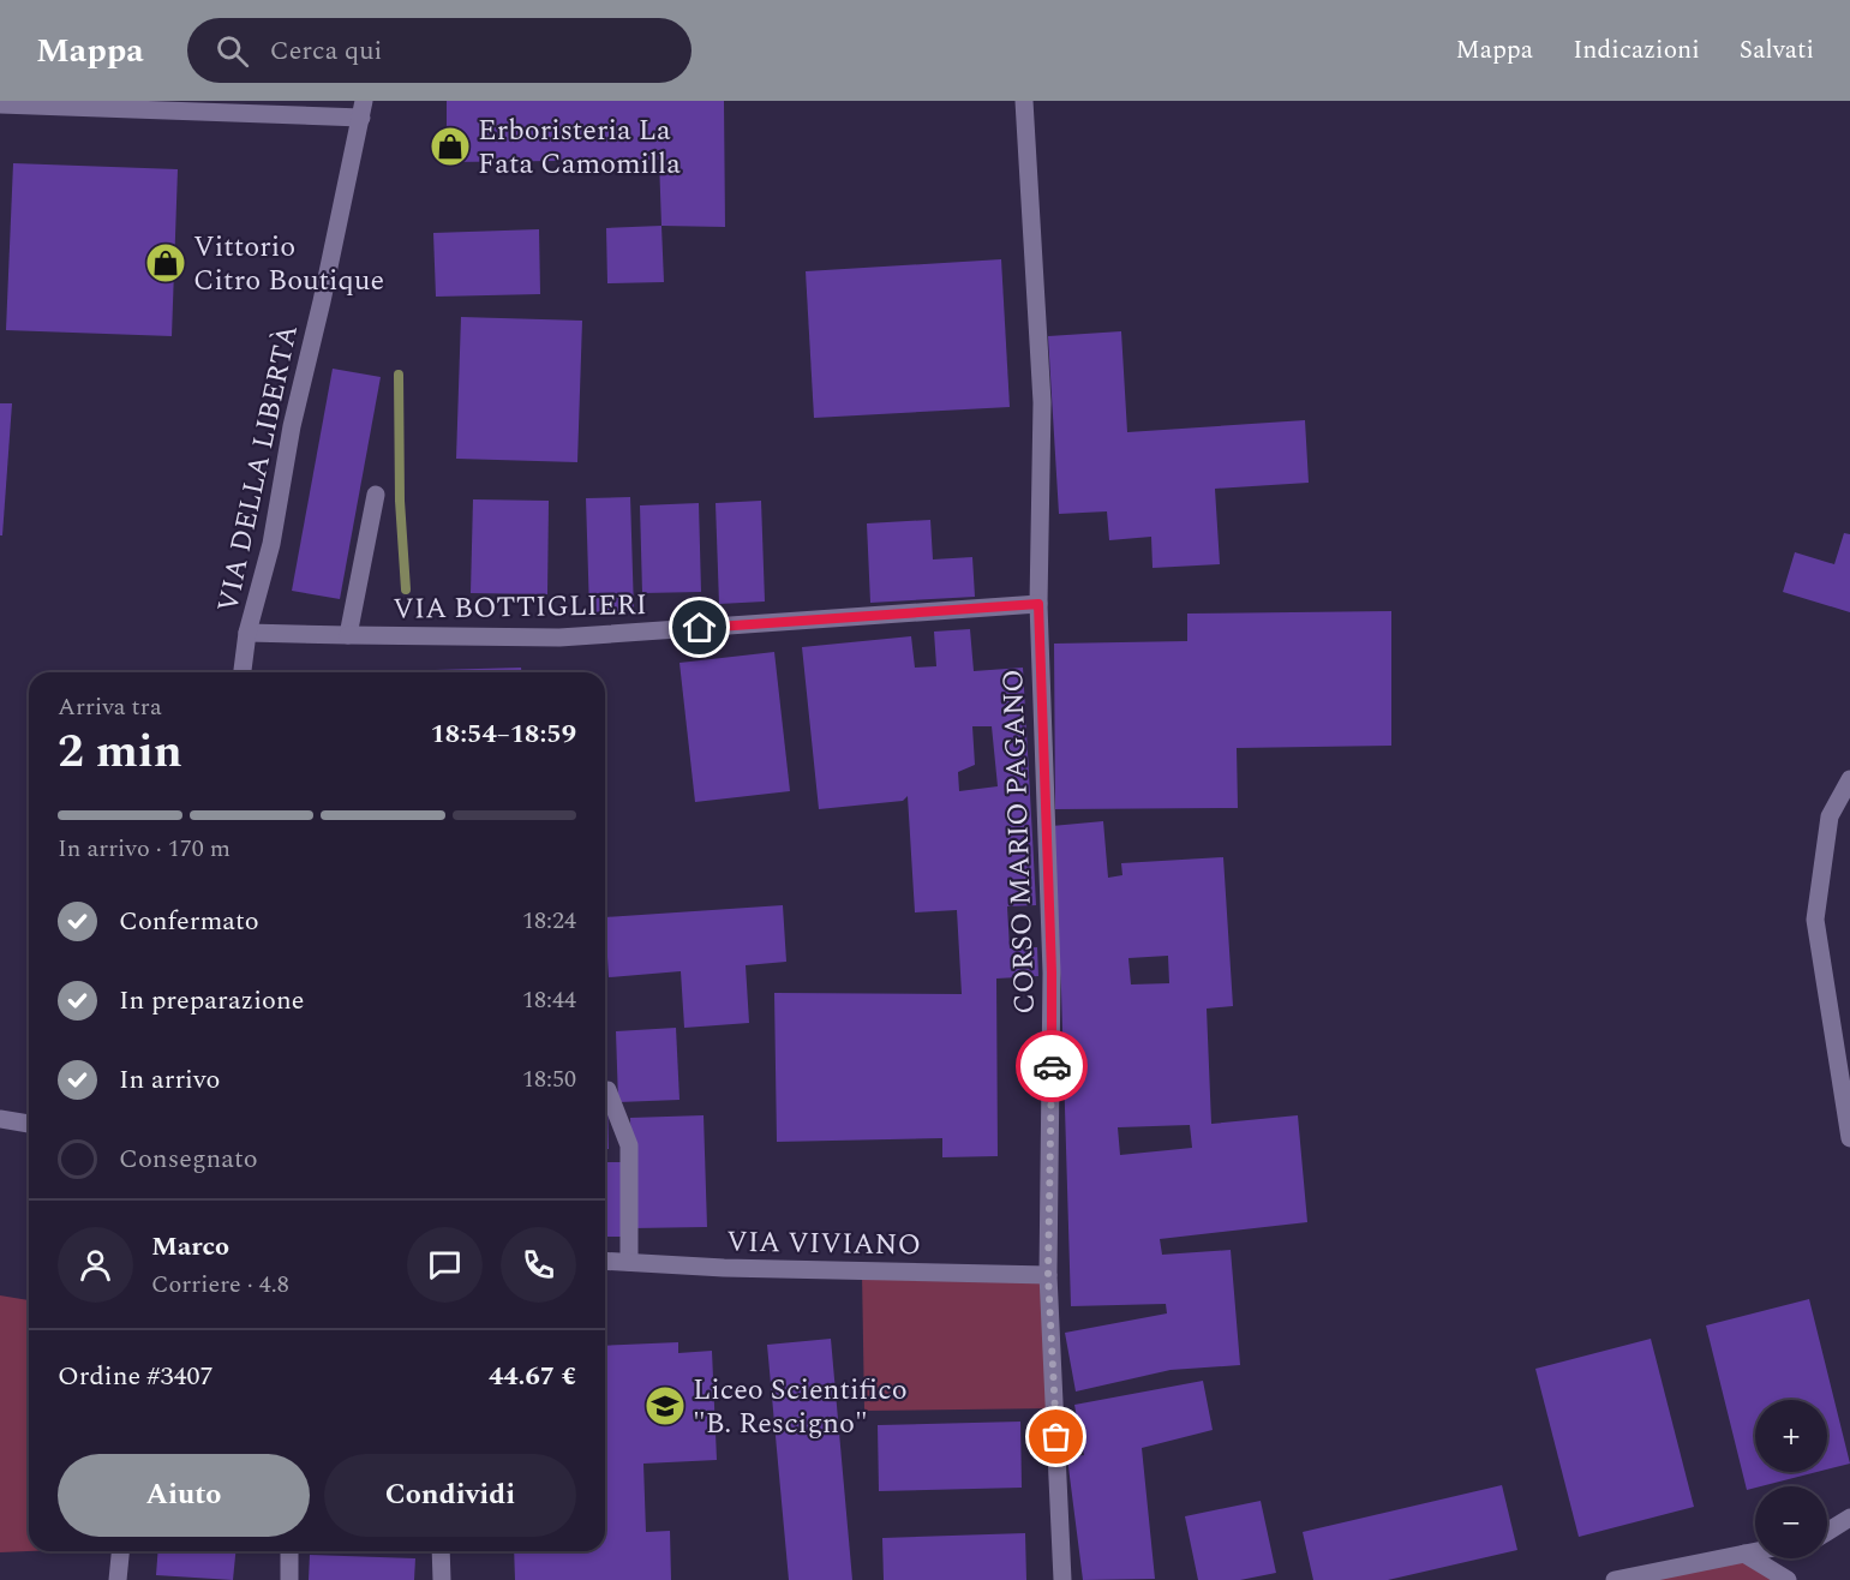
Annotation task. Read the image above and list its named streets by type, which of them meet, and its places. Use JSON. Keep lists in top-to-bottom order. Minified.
{"streets":{"street":["VIA DELLA LIBERTÀ","VIA BOTTIGLIERI","CORSO MARIO PAGANO","VIA VIVIANO"]},"crossings":[["VIA DELLA LIBERTÀ","VIA BOTTIGLIERI"],["VIA BOTTIGLIERI","CORSO MARIO PAGANO"],["CORSO MARIO PAGANO","VIA VIVIANO"]],"places":{"shop":["Erboristeria La Fata Camomilla","Vittorio Citro Boutique"],"school or university":["Liceo Scientifico \"B. Rescigno\""]},"page":{"header":"Mappa","search":"Cerca qui","nav":["Mappa","Indicazioni","Salvati"],"heading":["2 min","Arriva tra","18:54–18:59"],"panel":["Marco","Corriere · 4.8","Ordine #3407","44.67 €"],"bar":"In arrivo · 170 m","list":[["Confermato","18:24"],["In preparazione","18:44"],["In arrivo","18:50"],"Consegnato"],"map_buttons":["+","−"],"buttons":["Aiuto","Condividi"]}}
